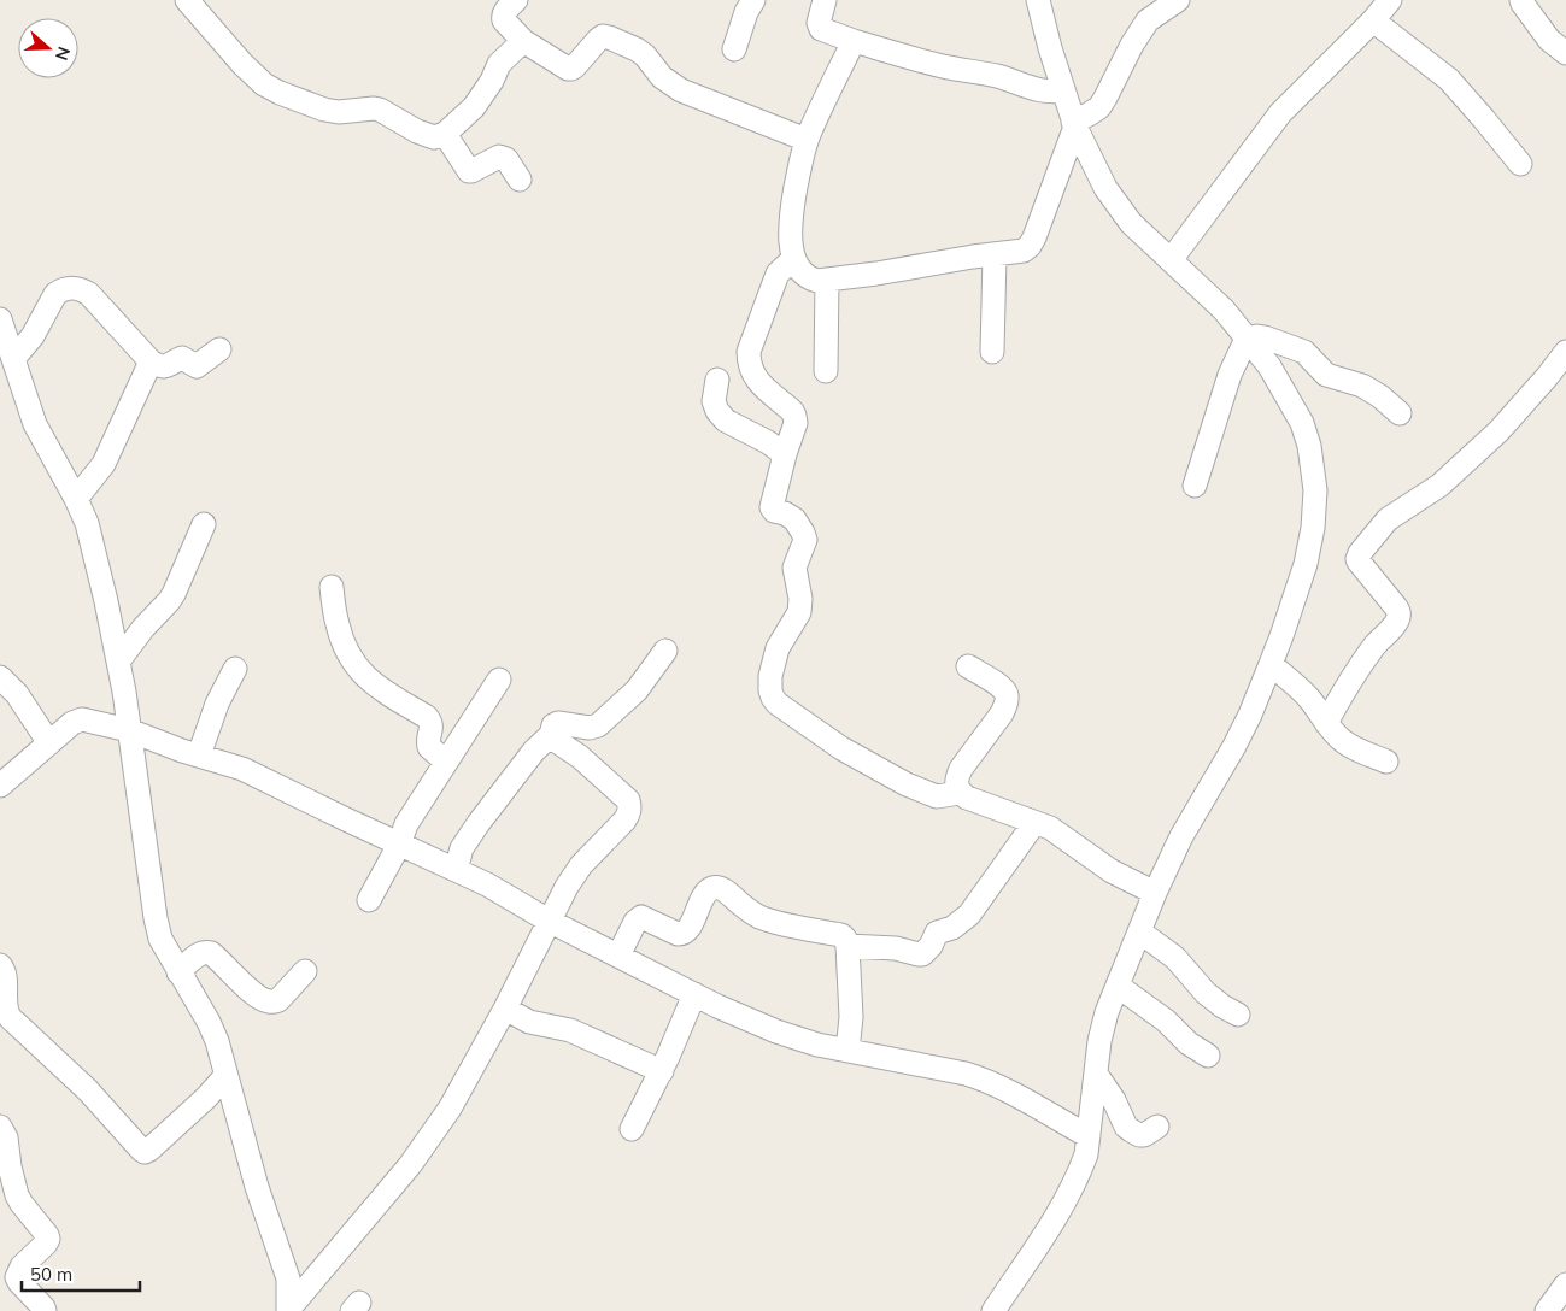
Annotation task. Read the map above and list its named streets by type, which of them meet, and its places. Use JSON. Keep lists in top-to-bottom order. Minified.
{"scale_bar":"50 m","north":"right"}
